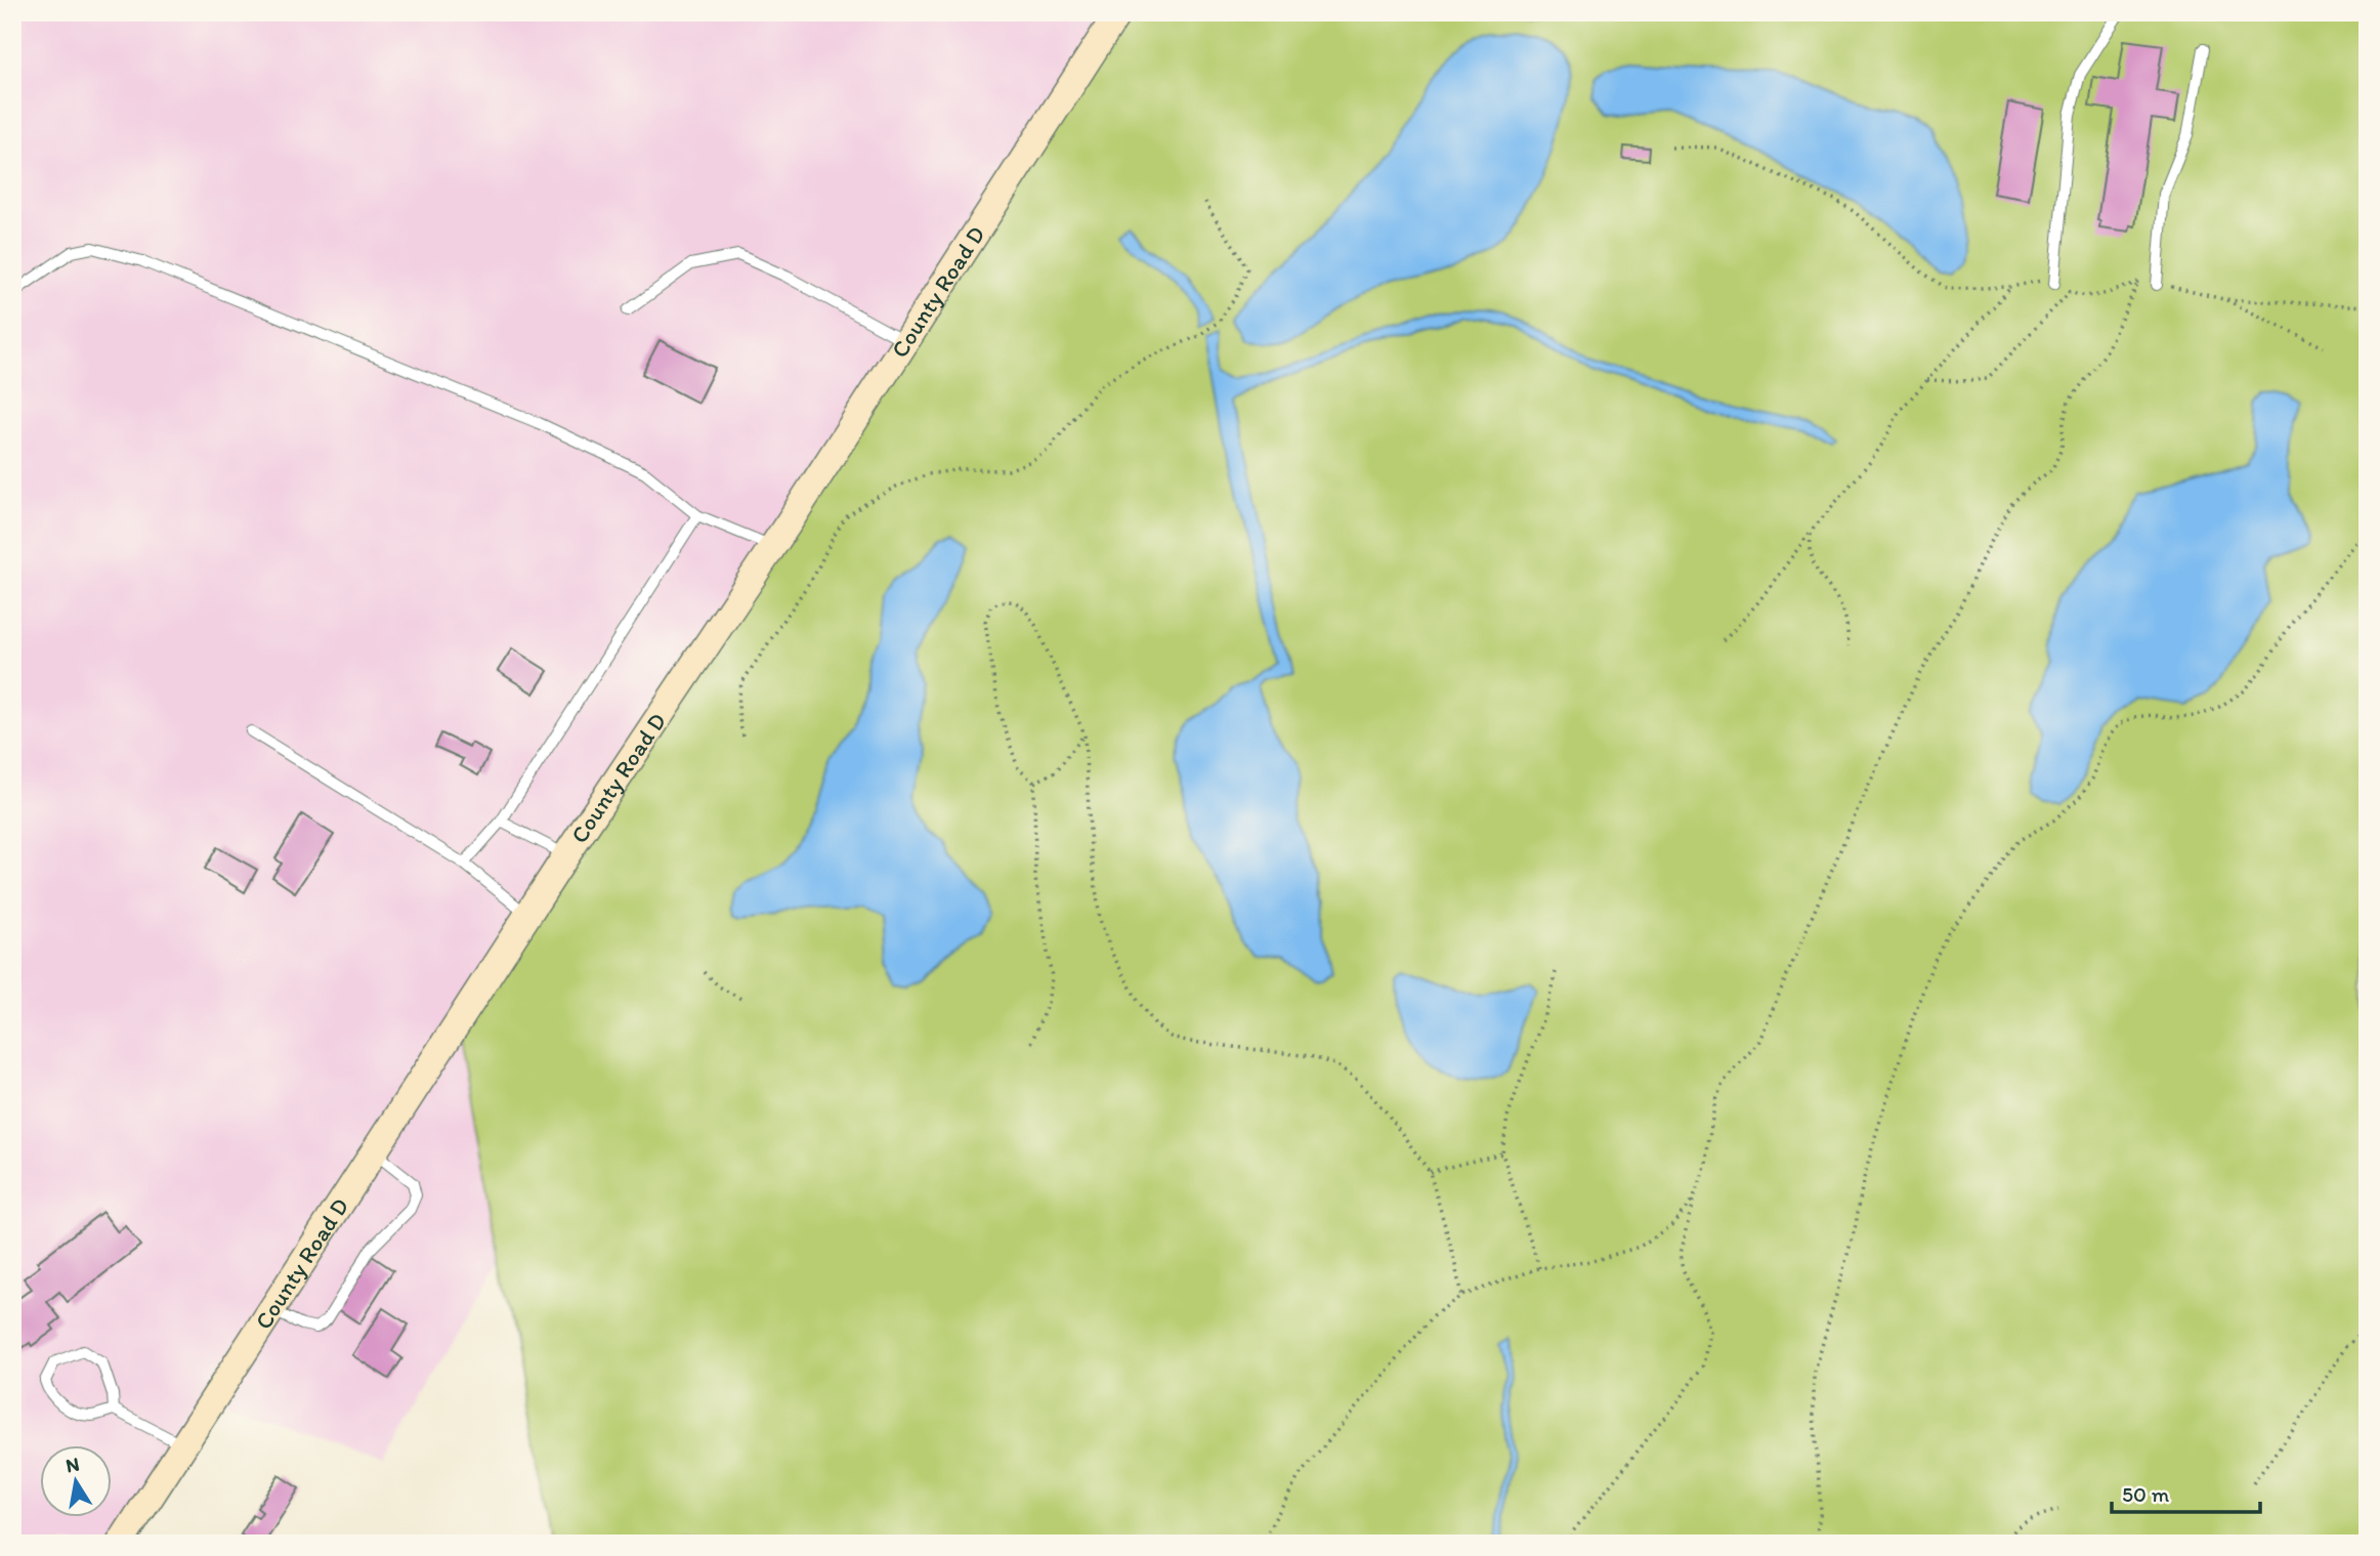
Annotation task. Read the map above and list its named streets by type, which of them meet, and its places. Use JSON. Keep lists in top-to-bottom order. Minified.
{"streets":{"main road":["County Road D"]},"scale_bar":"50 m","north":"top"}
